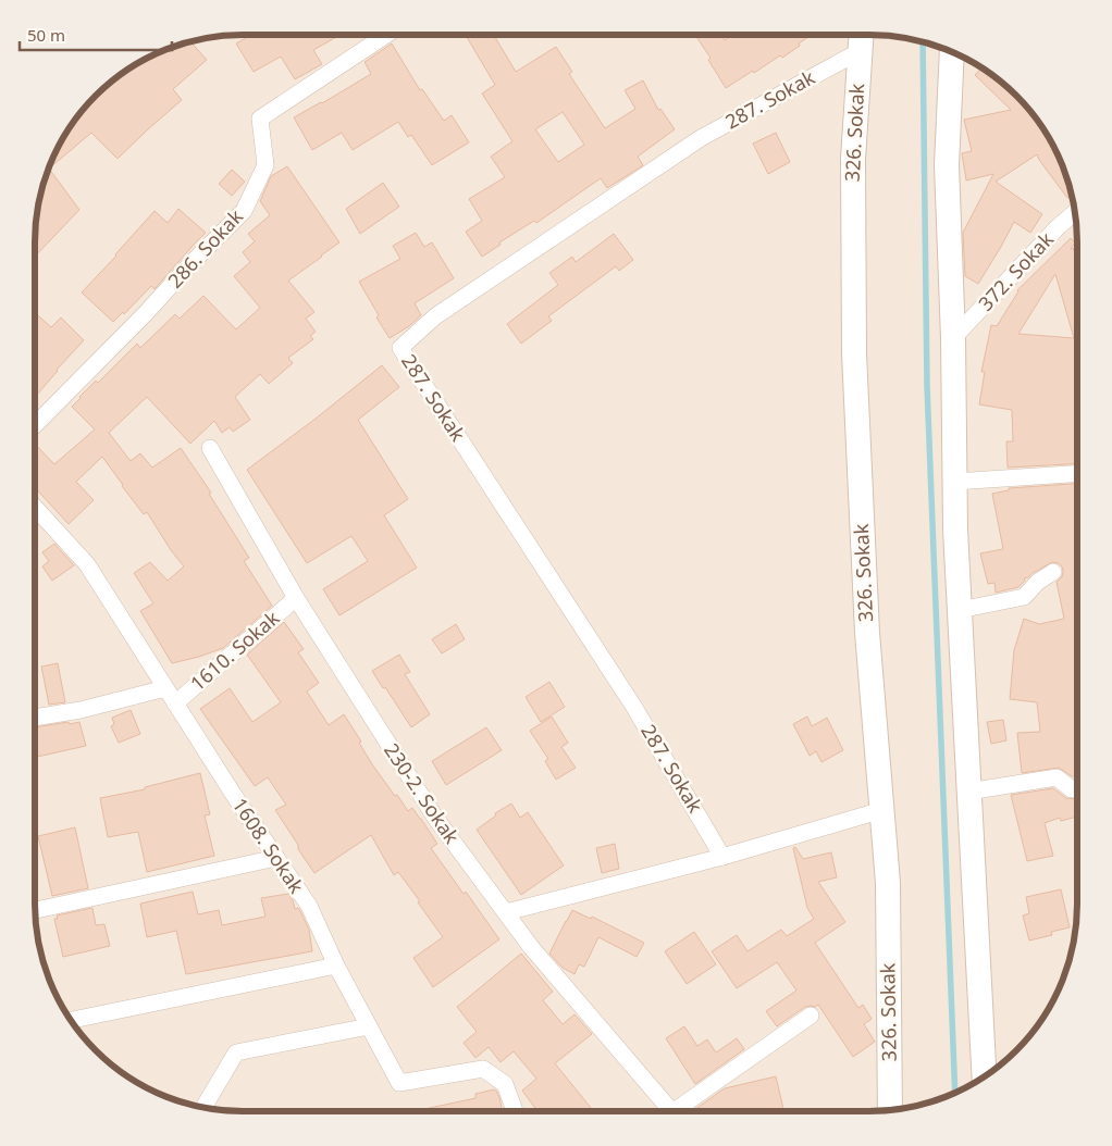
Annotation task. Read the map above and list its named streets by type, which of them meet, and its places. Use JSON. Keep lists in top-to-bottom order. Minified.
{"streets":{"street":["287. Sokak","326. Sokak","286. Sokak","372. Sokak","1610. Sokak","230-2. Sokak","1608. Sokak"]},"crossings":[["287. Sokak","326. Sokak"],["1610. Sokak","230-2. Sokak"],["1610. Sokak","1608. Sokak"]],"scale_bar":"50 m"}
